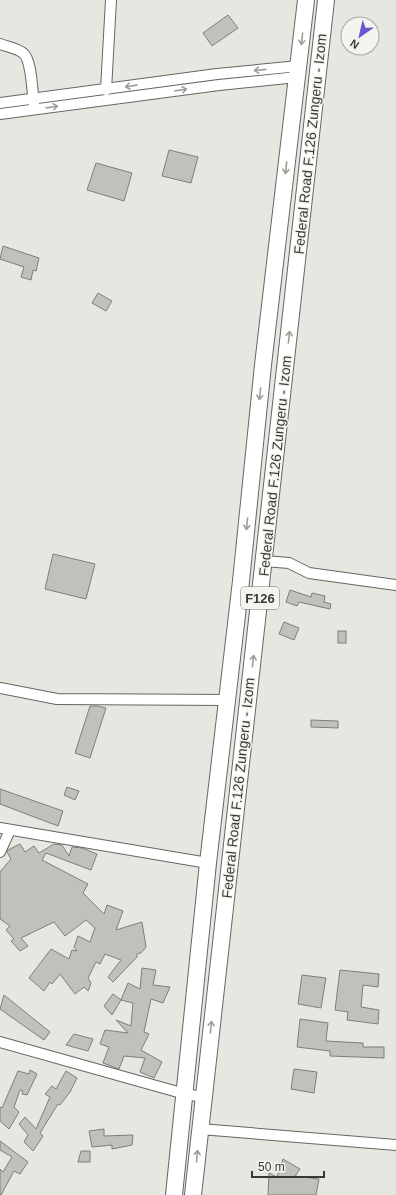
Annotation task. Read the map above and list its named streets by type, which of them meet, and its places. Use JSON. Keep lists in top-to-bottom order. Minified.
{"streets":{"main road":["Federal Road F.126 Zungeru - Izom","F126"]},"scale_bar":"50 m","north":"bottom left"}
